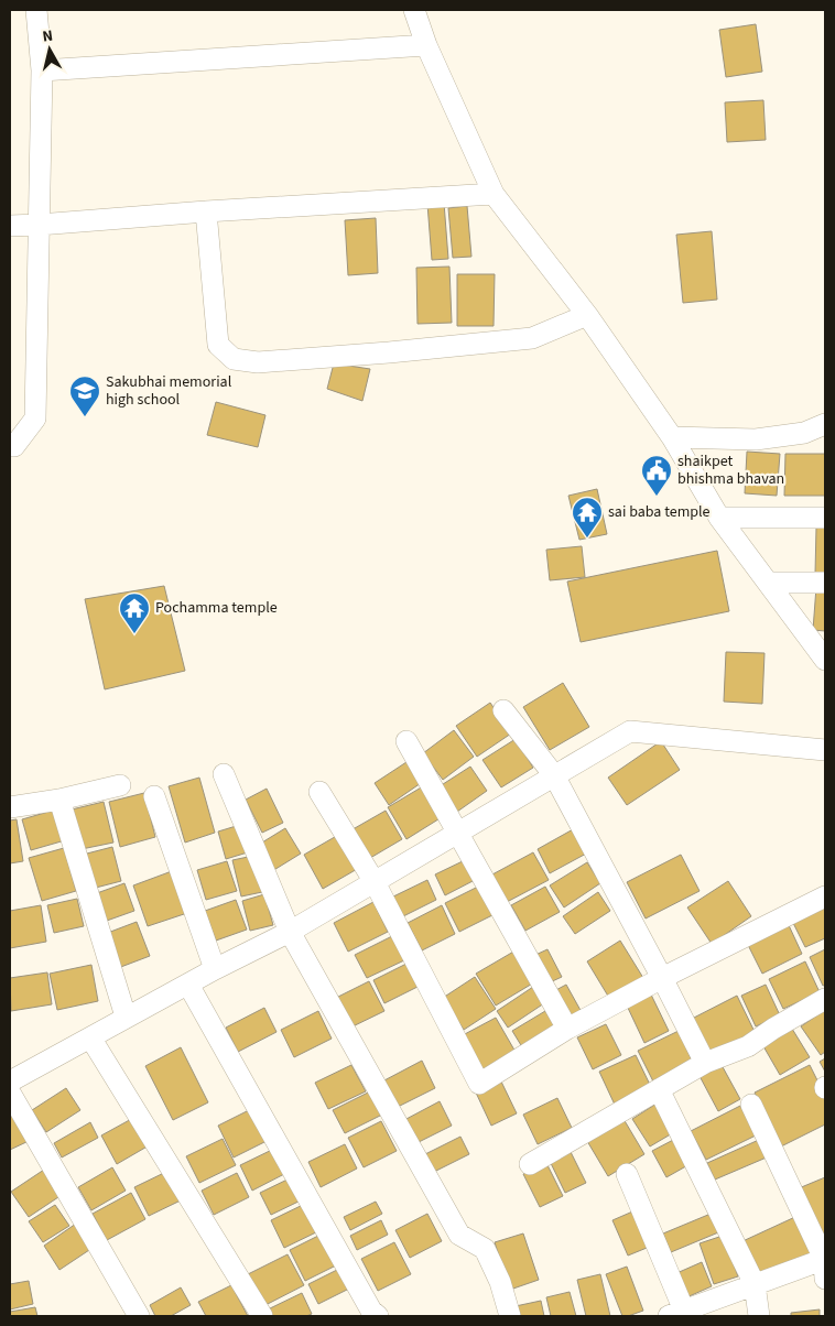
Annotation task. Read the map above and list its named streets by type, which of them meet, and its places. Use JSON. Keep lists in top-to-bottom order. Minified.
{"places":{"school or university":["Sakubhai memorial high school"],"public building":["shaikpet bhishma bhavan"],"temple":["sai baba temple","Pochamma temple"]},"north":"top"}
